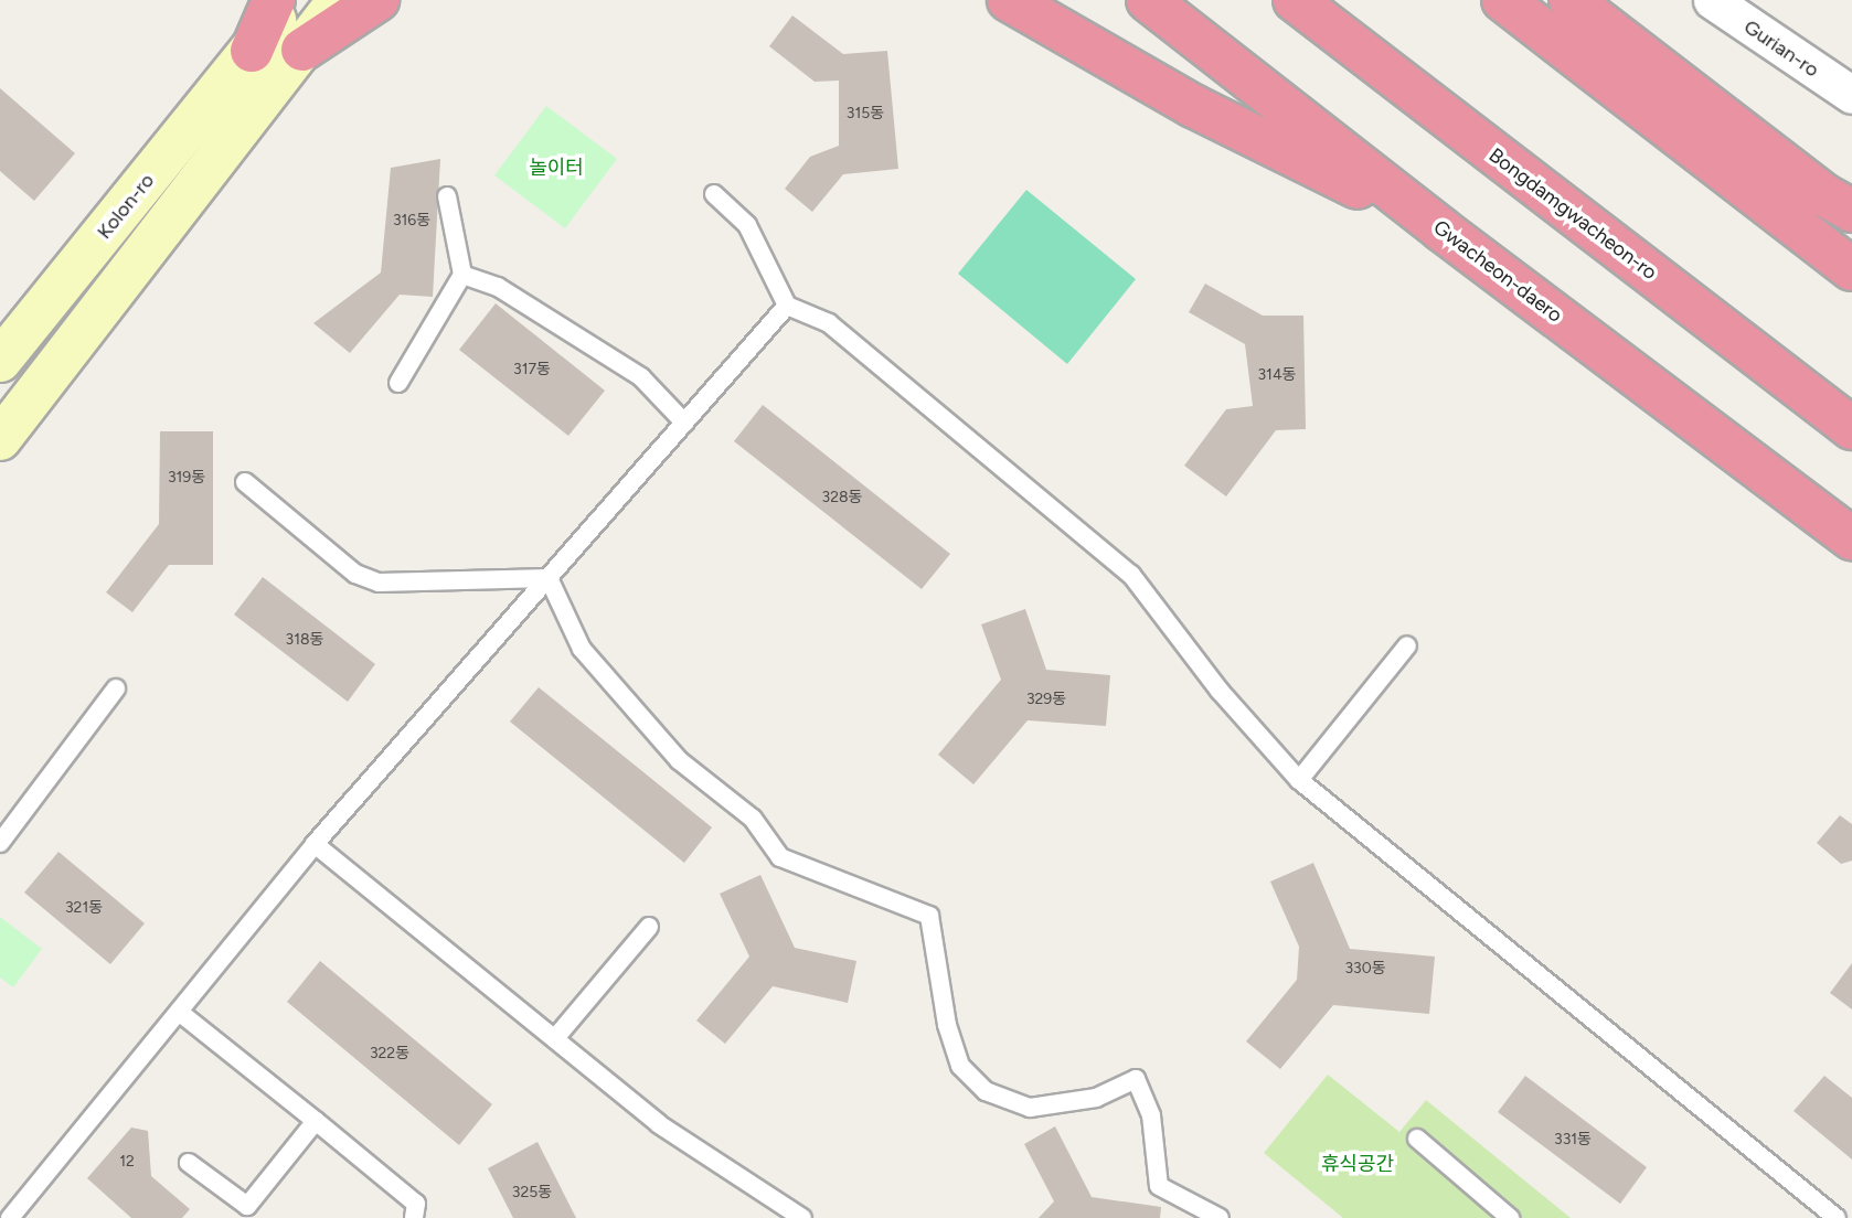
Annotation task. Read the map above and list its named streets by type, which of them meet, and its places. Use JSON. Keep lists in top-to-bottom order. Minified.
{"streets":{"highway":["Bongdamgwacheon-ro","Gwacheon-daero"],"street":["Gurian-ro","Kolon-ro"]},"parks":["놀이터","휴식공간"],"house_numbers":["315동","316동","317동","314동","319동","328동","318동","329동","321동","330동","322동","331동","12","325동"]}
